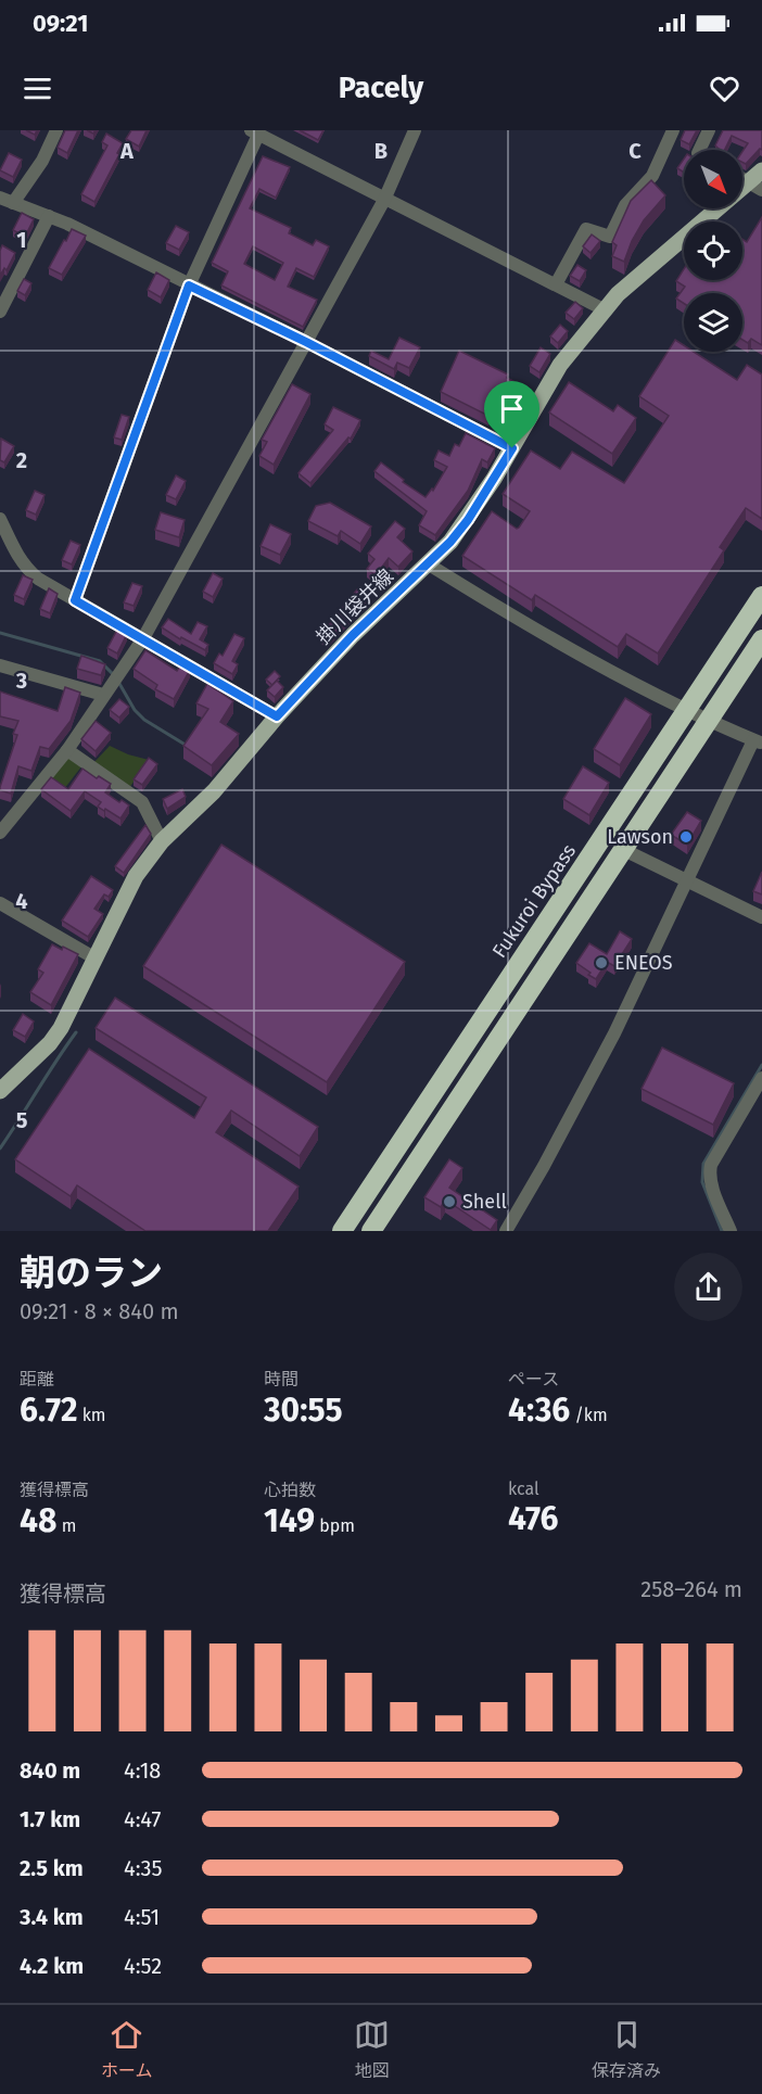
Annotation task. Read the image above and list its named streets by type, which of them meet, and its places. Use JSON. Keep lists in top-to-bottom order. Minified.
{"streets":{"highway":["Fukuroi Bypass"],"main road":["掛川袋井線"]},"places":["Lawson","ENEOS","Shell"],"north":"bottom right","page":{"status":"09:21","header":"Pacely","heading":["朝のラン","09:21 · 8 × 840 m"],"stats":[["距離","6.72 km"],["時間","30:55"],["ペース","4:36 /km"],["獲得標高","48 m"],["心拍数","149 bpm"],["kcal","476"]],"chart":["獲得標高","258–264 m"],"list":[{"name":"840 m","note":"4:18"},{"name":"1.7 km","note":"4:47"},{"name":"2.5 km","note":"4:35"},{"name":"3.4 km","note":"4:51"},{"name":"4.2 km","note":"4:52"}],"tabs":["ホーム","地図","保存済み"]},"grid":{"columns":["A","B","C"],"rows":["1","2","3","4","5"]}}
